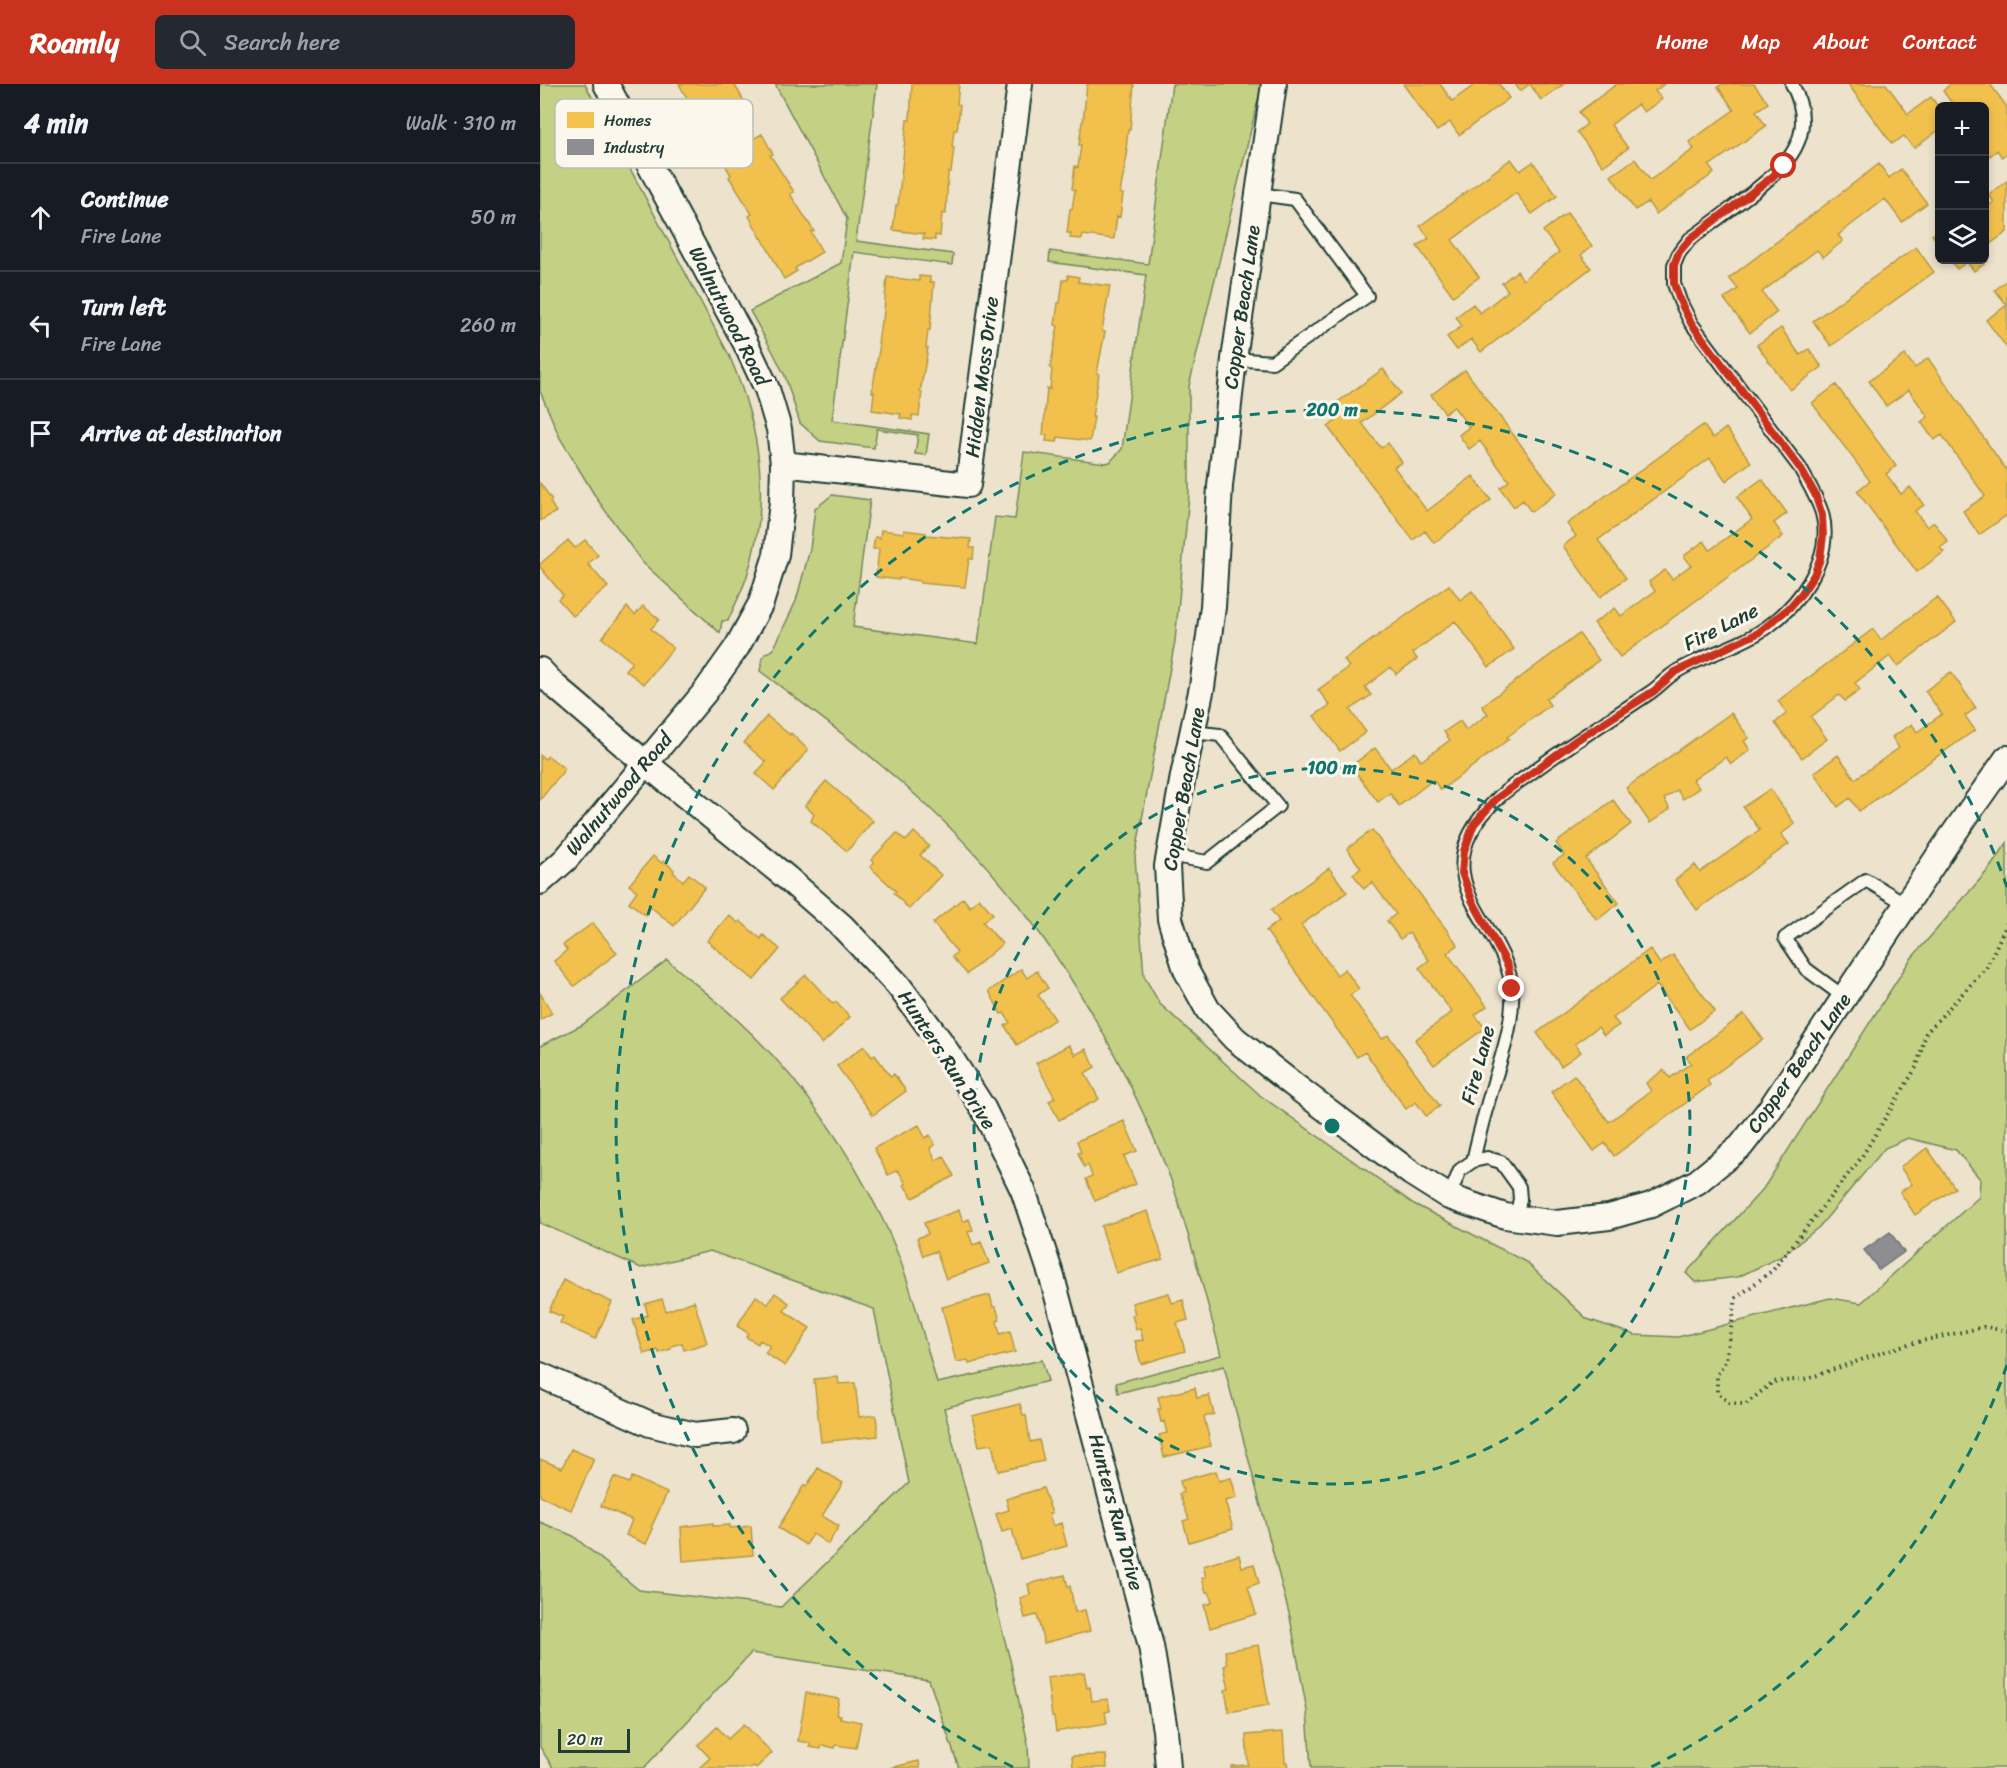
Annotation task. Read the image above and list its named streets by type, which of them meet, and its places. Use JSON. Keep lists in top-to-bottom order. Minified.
{"streets":{"street":["Copper Beach Lane","Walnutwood Road","Hidden Moss Drive","Hunters Run Drive"],"lane":["Fire Lane"]},"crossings":[["Walnutwood Road","Hidden Moss Drive"],["Walnutwood Road","Hunters Run Drive"]],"legend":["Homes","Industry"],"scale_bar":"20 m","page":{"header":"Roamly","search":"Search here","nav":["Home","Map","About","Contact"],"heading":["4 min","Walk · 310 m"],"map_buttons":["+","−"],"list":[["Continue","Fire Lane","50 m"],["Turn left","Fire Lane","260 m"],"Arrive at destination"],"scale":"20 m"},"rings":["200 m","100 m"]}
